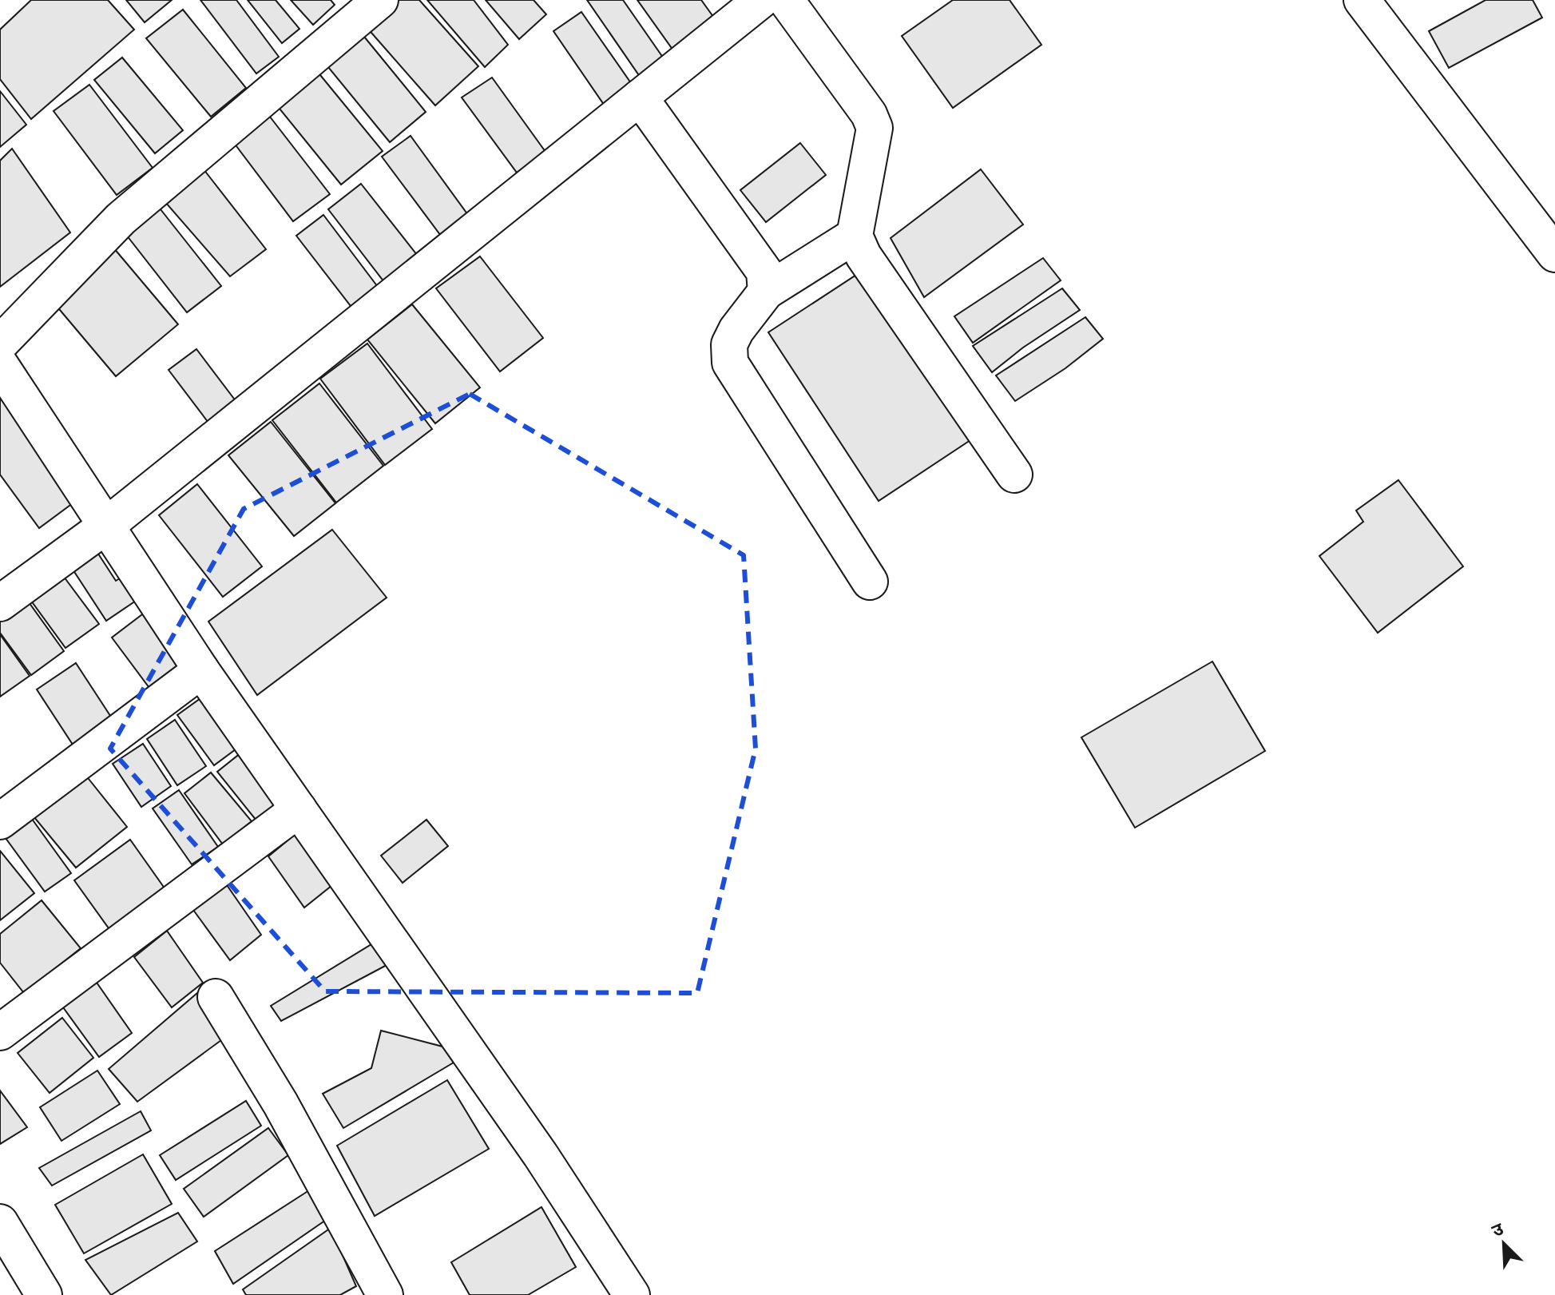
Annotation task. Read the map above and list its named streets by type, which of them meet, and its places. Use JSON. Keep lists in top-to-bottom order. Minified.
{"north":"top left"}
